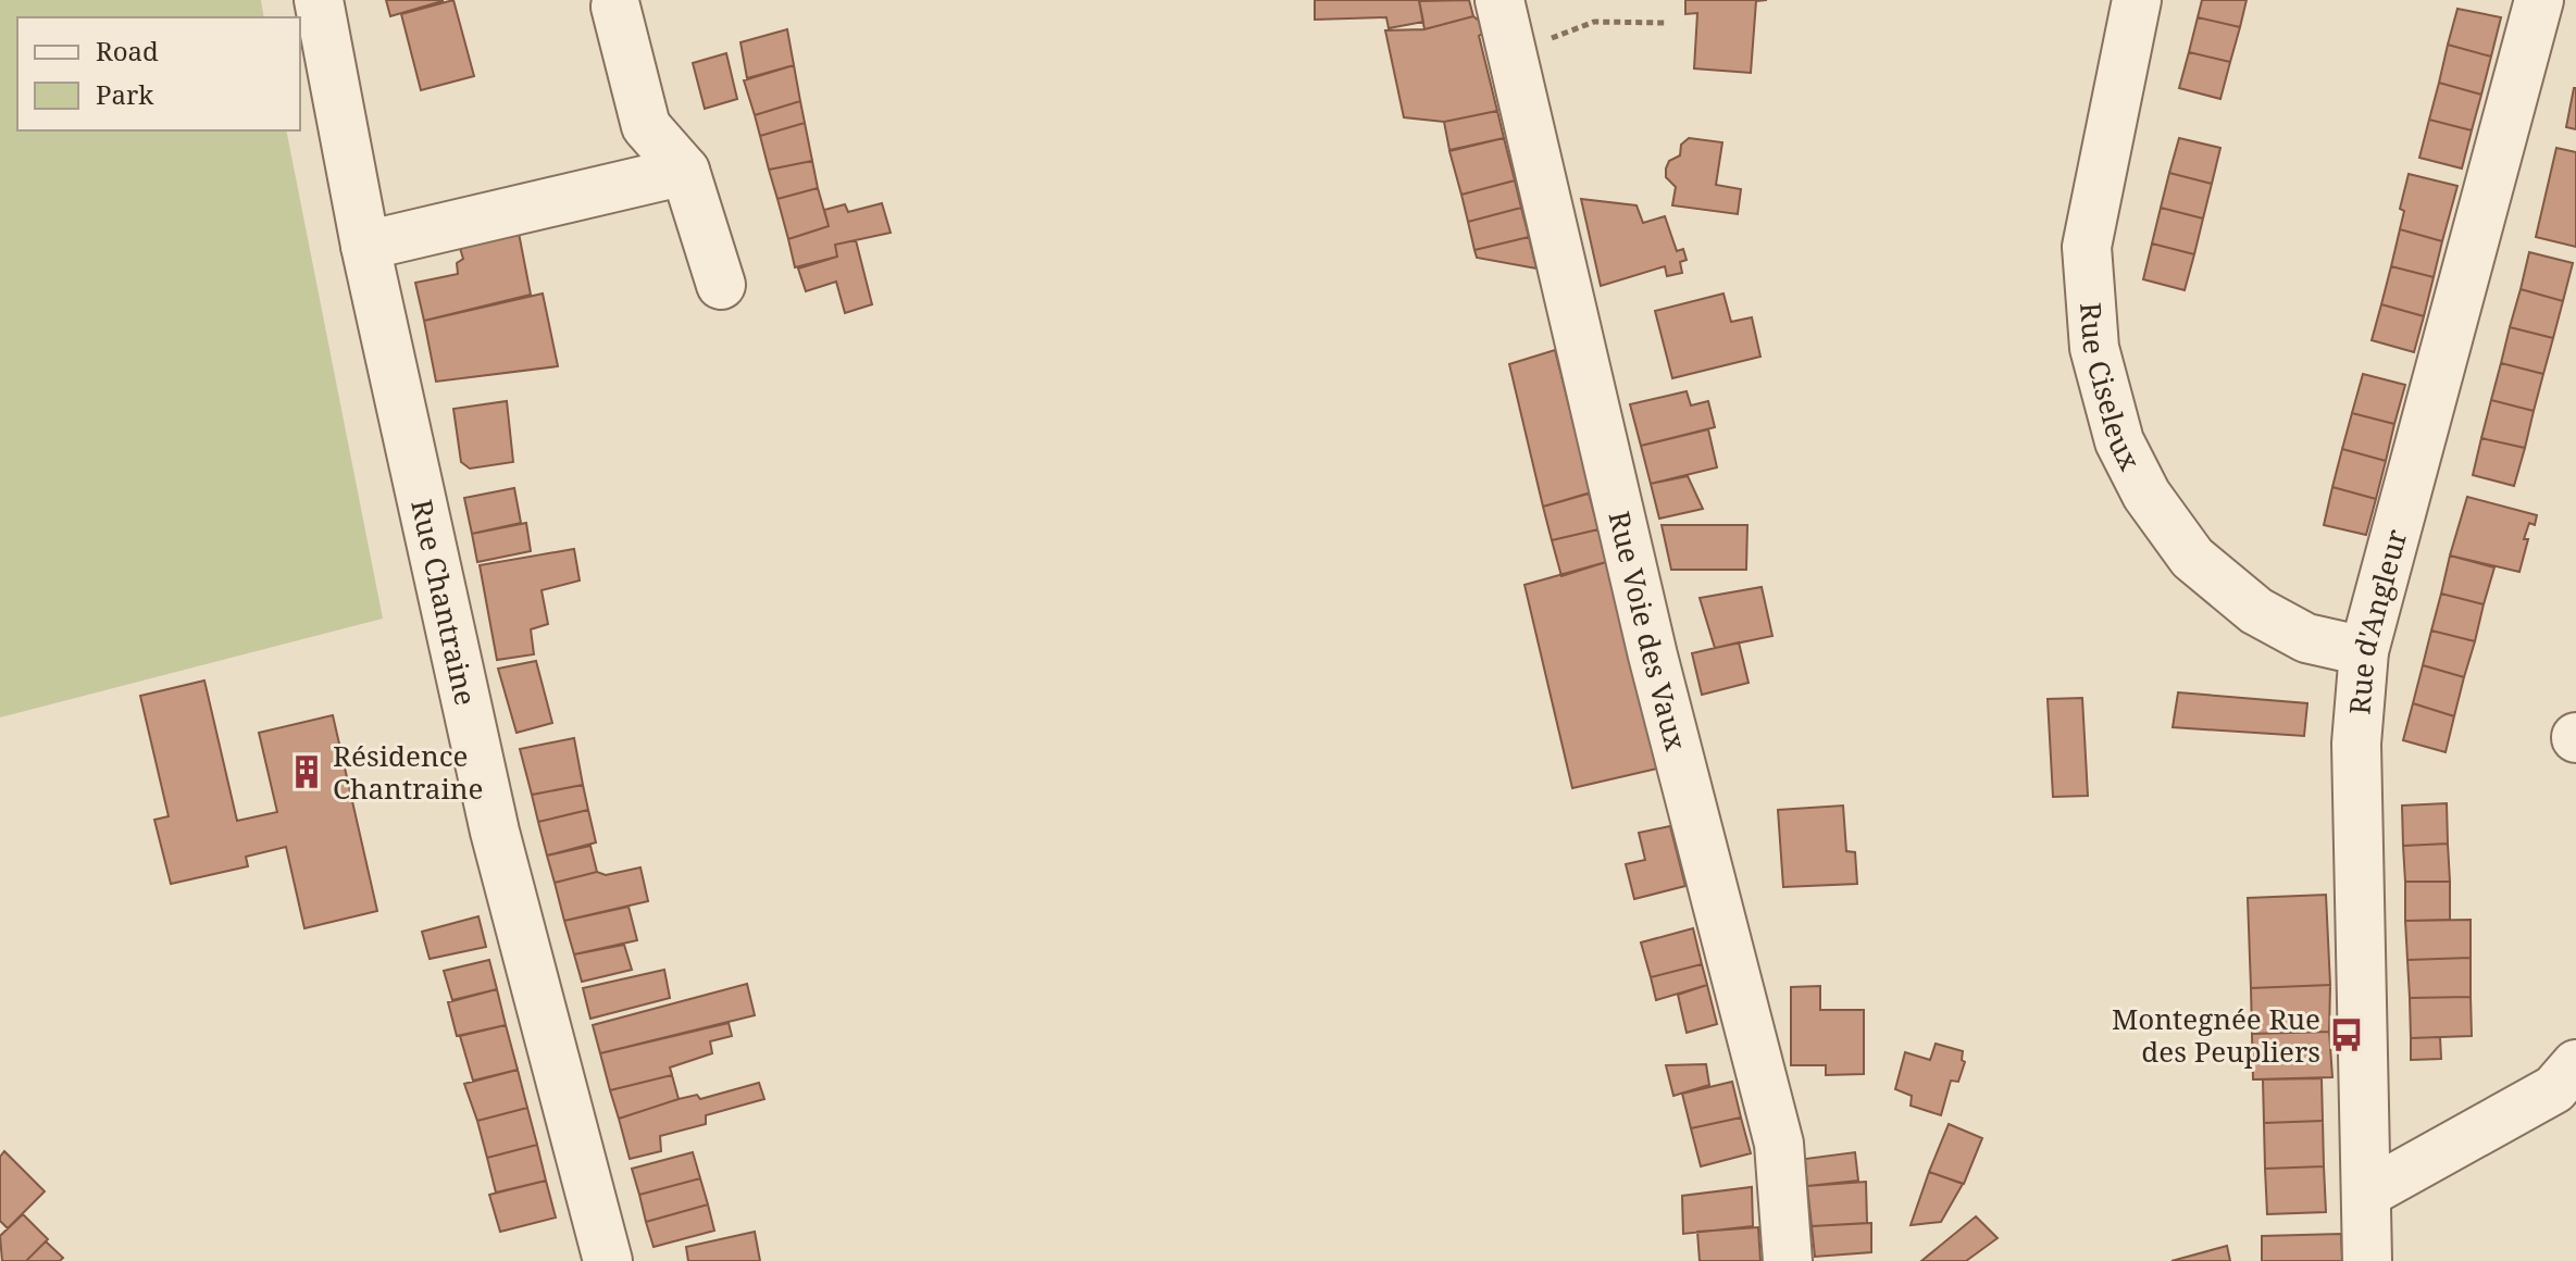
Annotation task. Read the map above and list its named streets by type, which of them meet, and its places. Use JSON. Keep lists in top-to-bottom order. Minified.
{"streets":{"street":["Rue Ciseleux","Rue Chantraine","Rue d'Angleur","Rue Voie des Vaux"]},"crossings":[["Rue Ciseleux","Rue d'Angleur"]],"places":{"building":["Résidence Chantraine"],"bus stop":["Montegnée Rue des Peupliers"]},"legend":["Road","Park"]}
